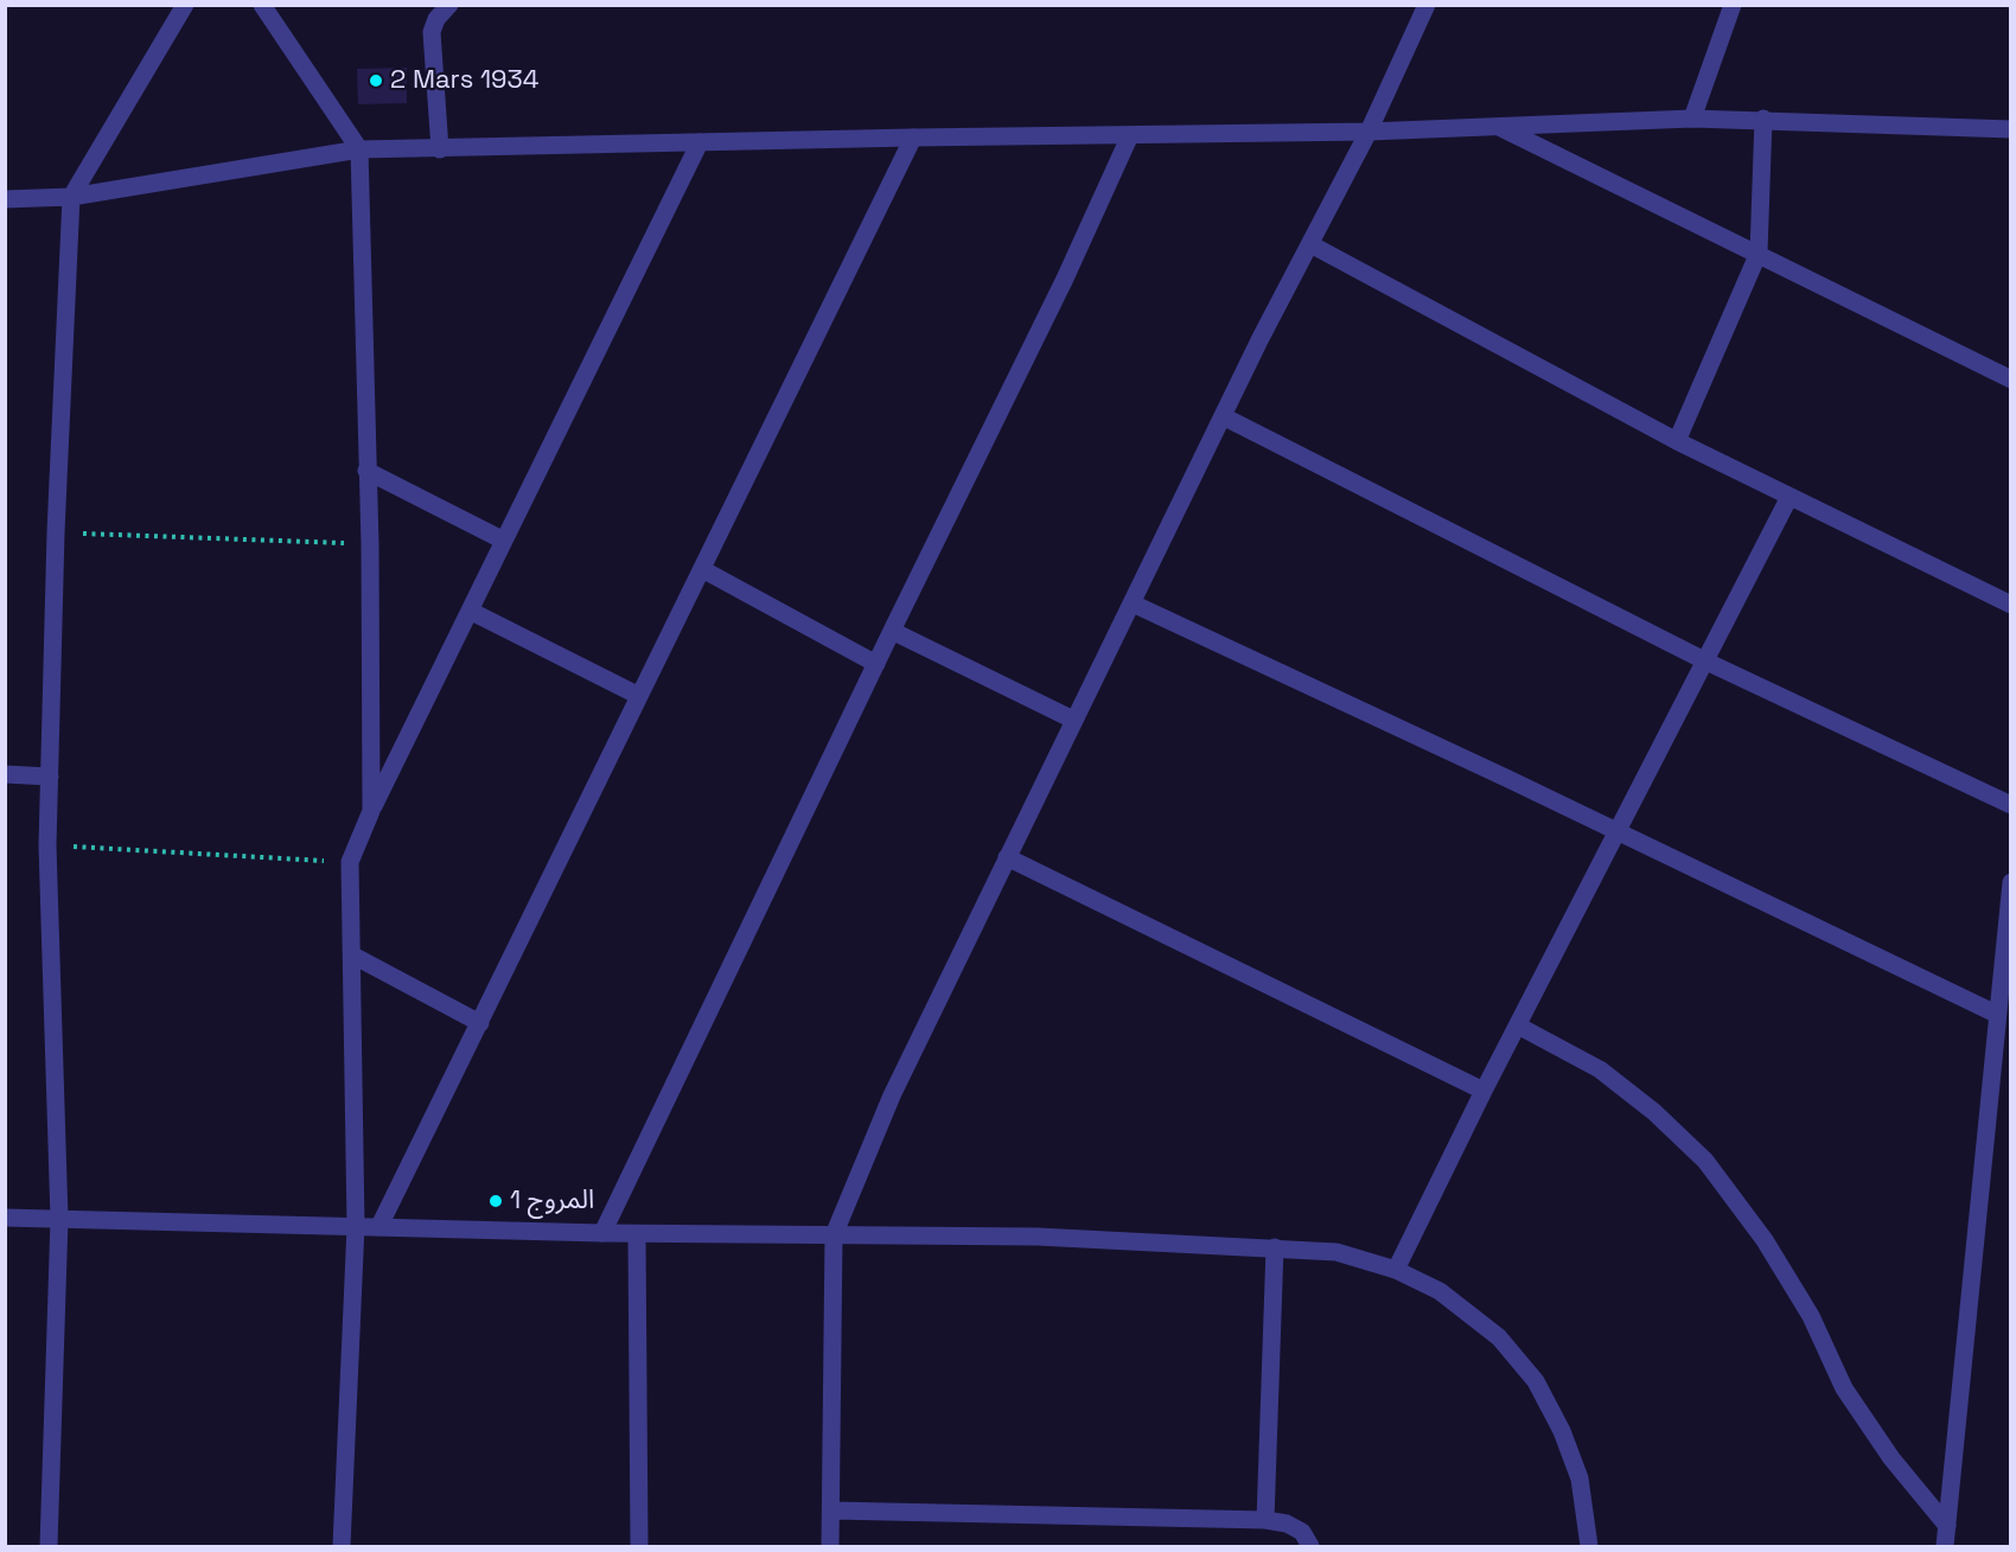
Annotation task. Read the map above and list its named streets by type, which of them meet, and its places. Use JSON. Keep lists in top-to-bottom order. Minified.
{"places":["2 Mars 1934","المروج 1"]}
